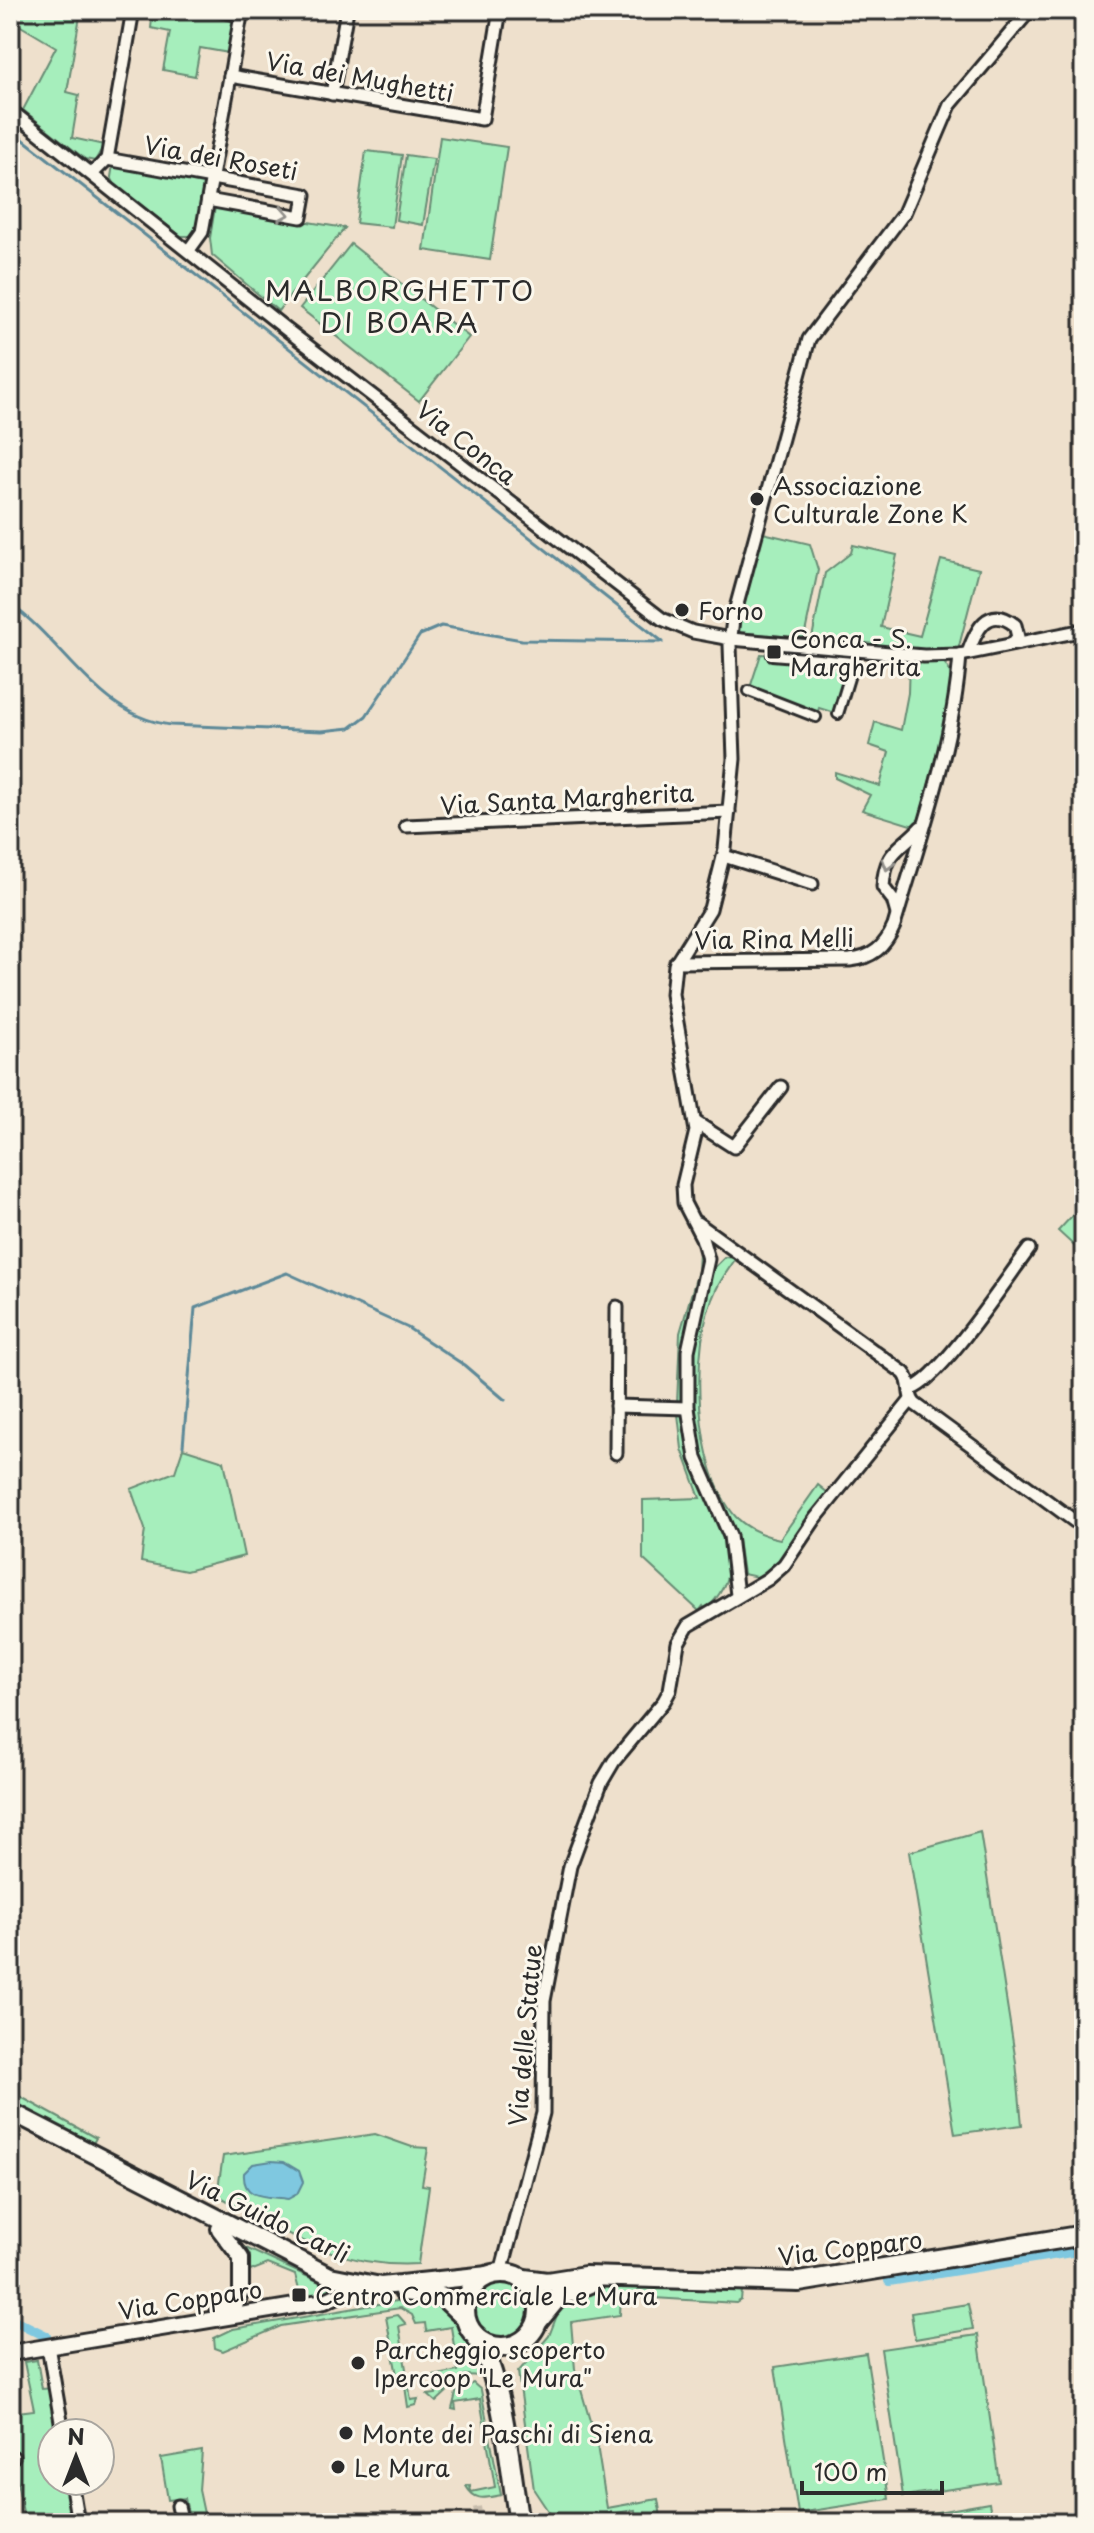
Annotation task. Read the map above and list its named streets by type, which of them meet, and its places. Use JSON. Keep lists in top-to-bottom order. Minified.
{"streets":{"main road":["Via Guido Carli","Via Copparo"],"street":["Via dei Mughetti","Via dei Roseti","Via Conca","Via Santa Margherita","Via Rina Melli","Via delle Statue"]},"crossings":[["Via Conca","Via Santa Margherita"],["Via Conca","Via Rina Melli"],["Via Santa Margherita","Via Rina Melli"],["Via delle Statue","Via Guido Carli"],["Via delle Statue","Via Copparo"],["Via Guido Carli","Via Copparo"]],"districts":["MALBORGHETTO DI BOARA"],"places":{"other":["Associazione Culturale Zone K","Forno","Parcheggio scoperto Ipercoop \"Le Mura\"","Monte dei Paschi di Siena","Le Mura"],"transit":["Conca - S. Margherita","Centro Commerciale Le Mura"]},"scale_bar":"100 m","north":"top"}
